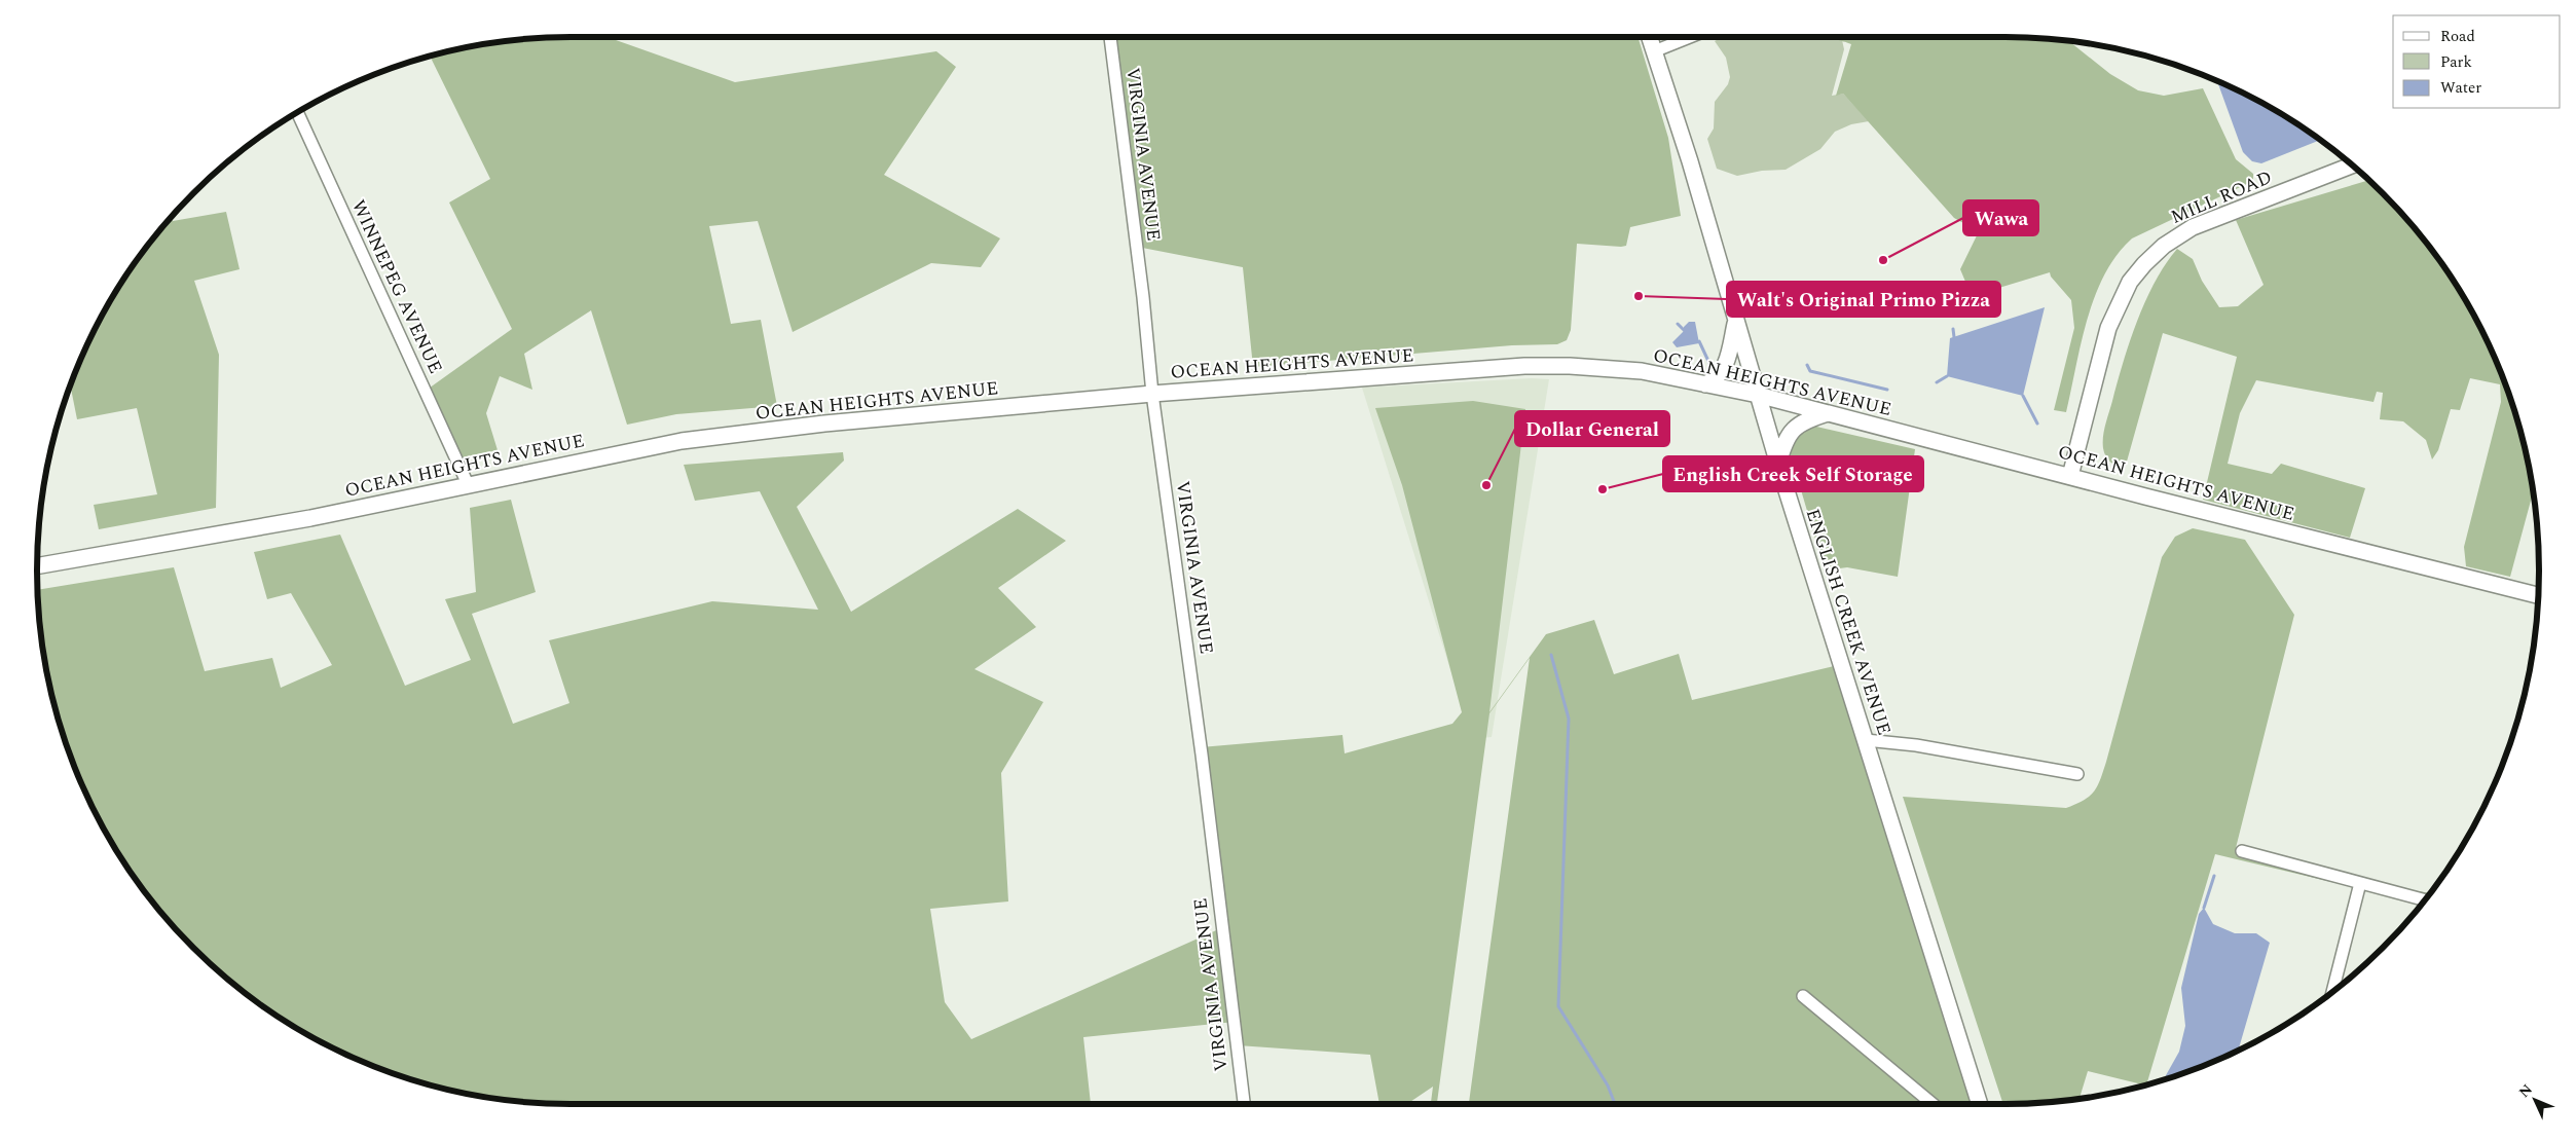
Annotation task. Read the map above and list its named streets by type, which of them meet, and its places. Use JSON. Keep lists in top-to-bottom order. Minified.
{"streets":{"main road":["MILL ROAD","OCEAN HEIGHTS AVENUE","ENGLISH CREEK AVENUE"],"street":["VIRGINIA AVENUE","WINNEPEG AVENUE"]},"crossings":[["VIRGINIA AVENUE","OCEAN HEIGHTS AVENUE"],["MILL ROAD","OCEAN HEIGHTS AVENUE"],["WINNEPEG AVENUE","OCEAN HEIGHTS AVENUE"],["OCEAN HEIGHTS AVENUE","ENGLISH CREEK AVENUE"]],"places":["Wawa","Walt's Original Primo Pizza","Dollar General","English Creek Self Storage"],"legend":["Road","Park","Water"],"north":"top left"}
